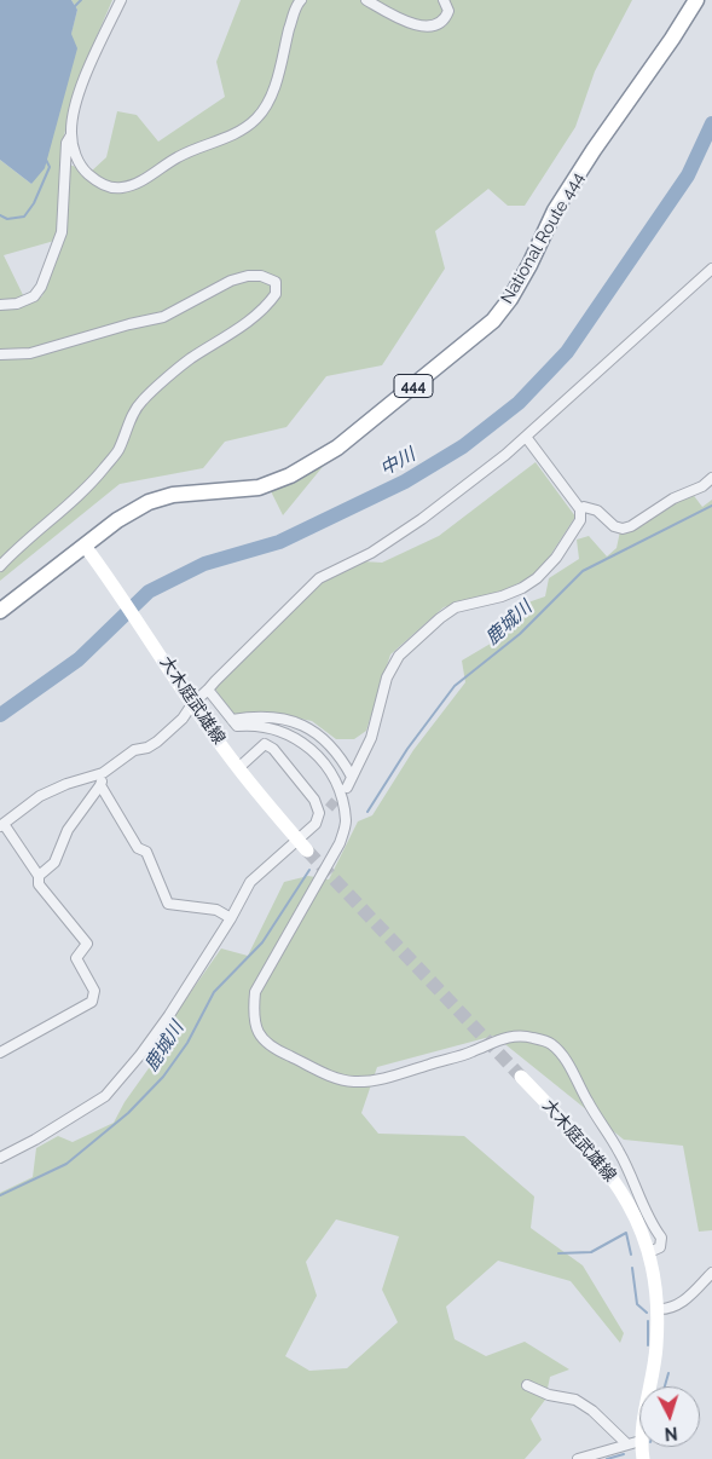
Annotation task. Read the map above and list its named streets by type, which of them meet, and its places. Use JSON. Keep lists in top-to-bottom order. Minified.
{"streets":{"highway":["National Route 444","444"],"main road":["大木庭武雄線"]},"crossings":[["National Route 444","大木庭武雄線"]],"water":["中川","鹿城川"],"north":"bottom"}
